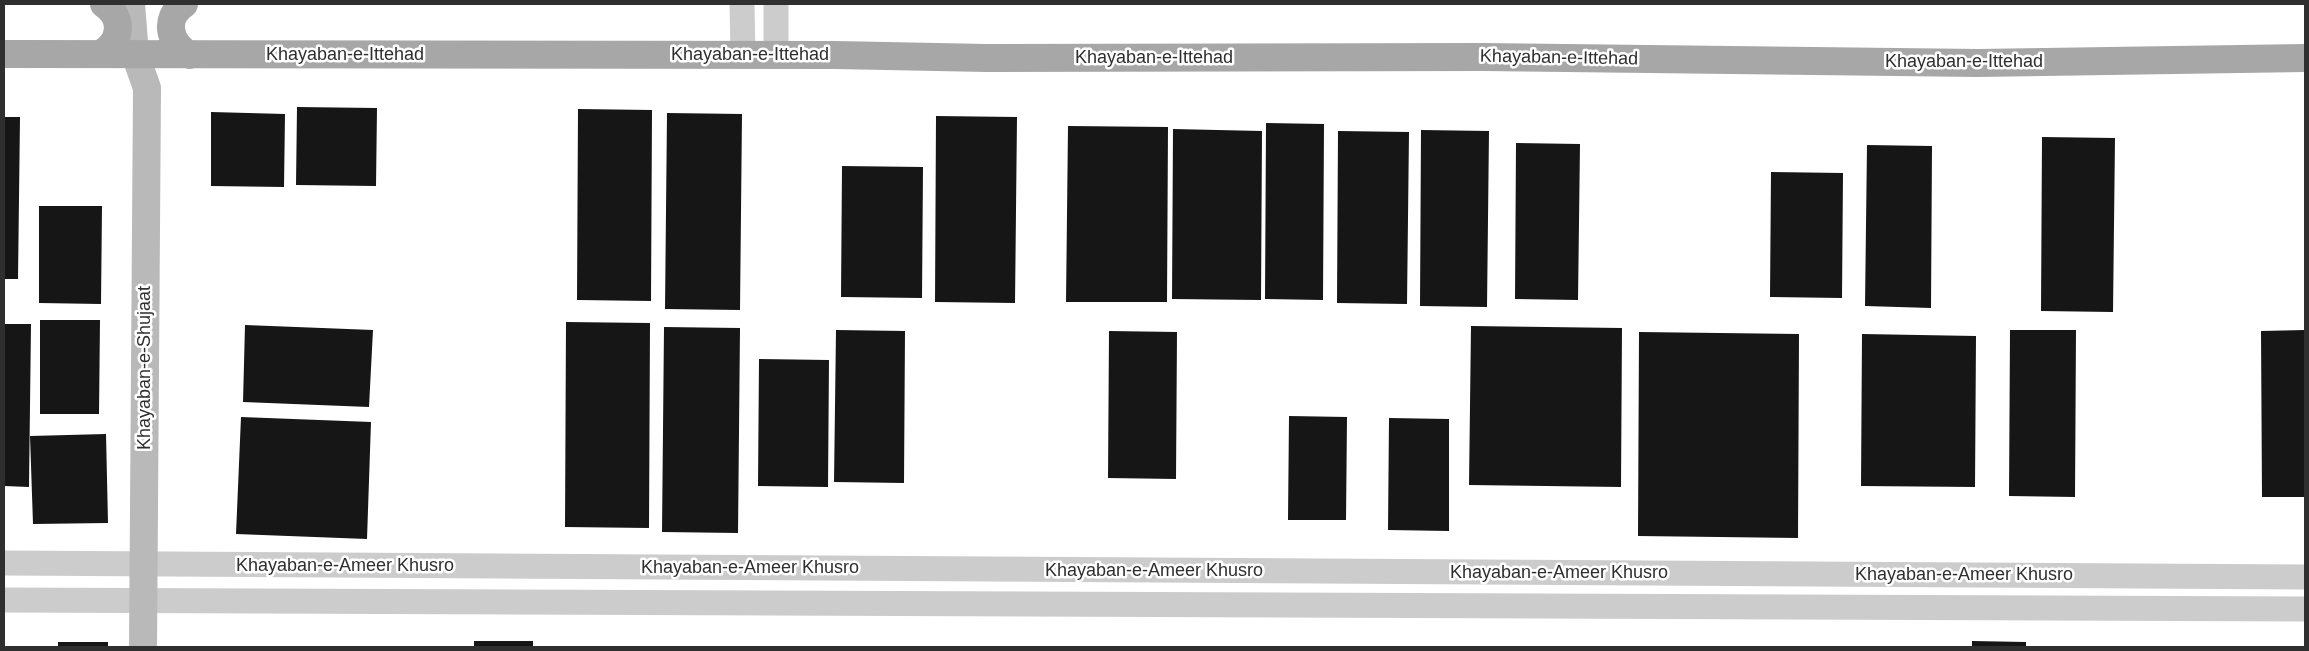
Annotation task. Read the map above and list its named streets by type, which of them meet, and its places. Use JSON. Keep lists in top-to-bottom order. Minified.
{"streets":{"main road":["Khayaban-e-Ittehad","Khayaban-e-Shujaat"],"street":["Khayaban-e-Ameer Khusro"]},"crossings":[["Khayaban-e-Ittehad","Khayaban-e-Shujaat"],["Khayaban-e-Shujaat","Khayaban-e-Ameer Khusro"]]}
